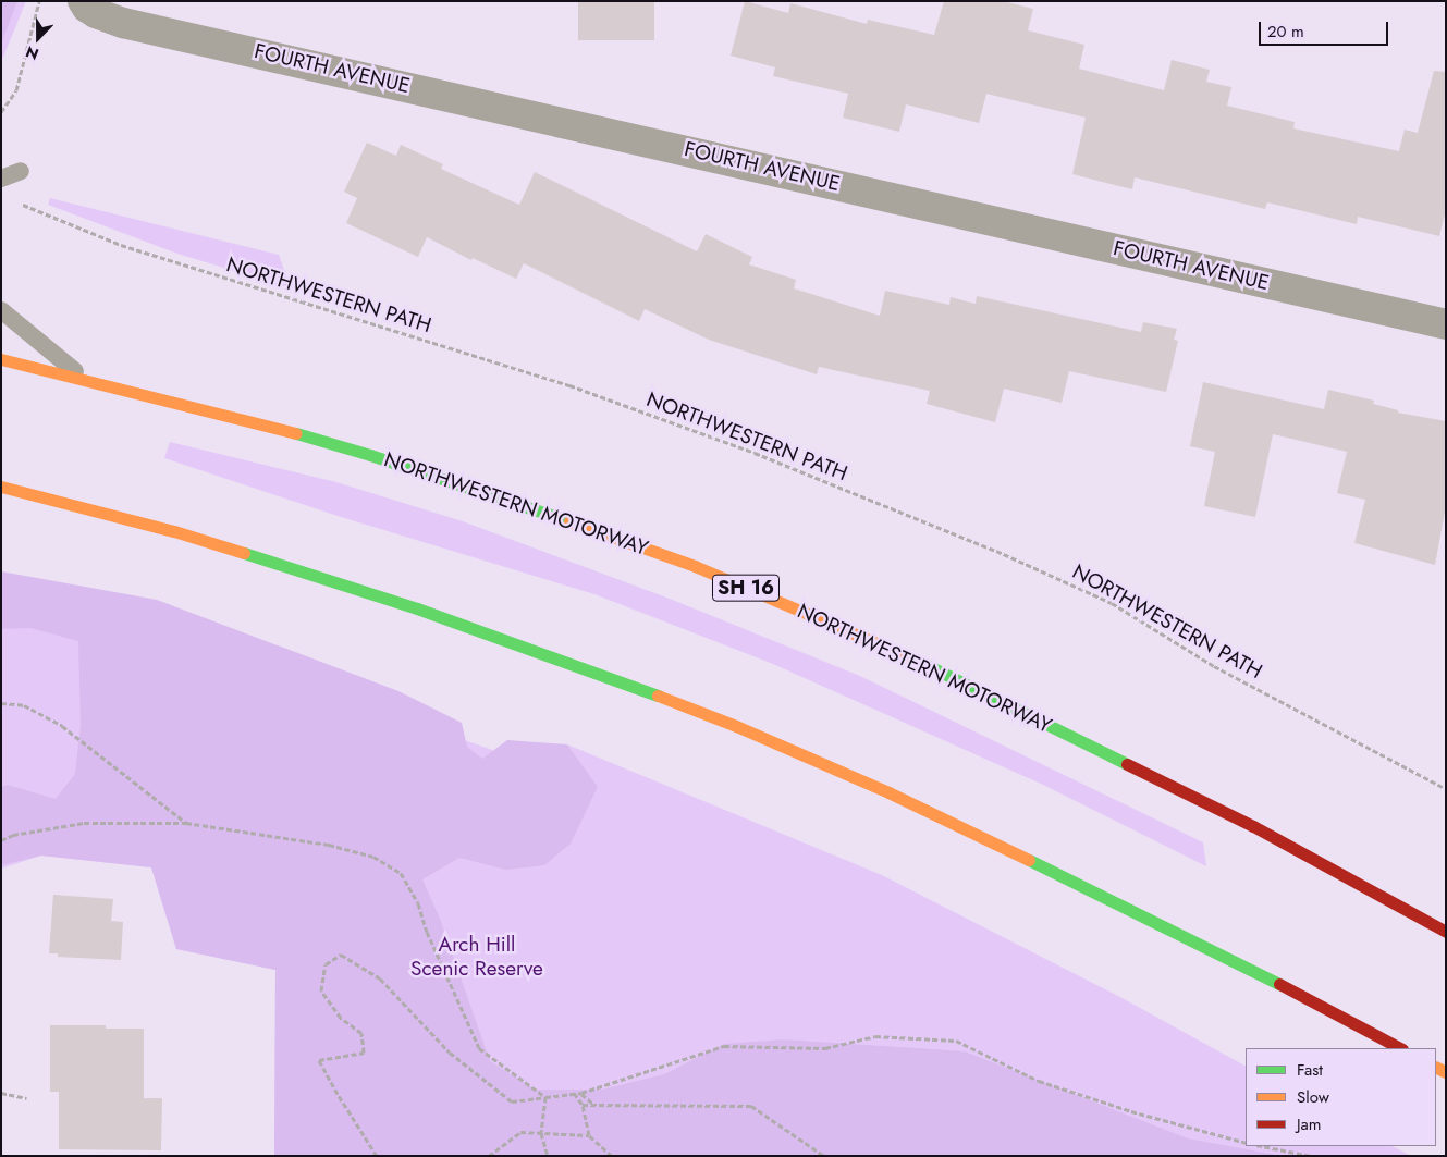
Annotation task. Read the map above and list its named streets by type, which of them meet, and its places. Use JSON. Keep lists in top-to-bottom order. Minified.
{"streets":{"highway":["NORTHWESTERN MOTORWAY","SH 16"],"street":["FOURTH AVENUE"],"path":["NORTHWESTERN PATH"]},"parks":["Arch Hill Scenic Reserve"],"legend":["Fast","Slow","Jam"],"scale_bar":"20 m","north":"bottom"}
